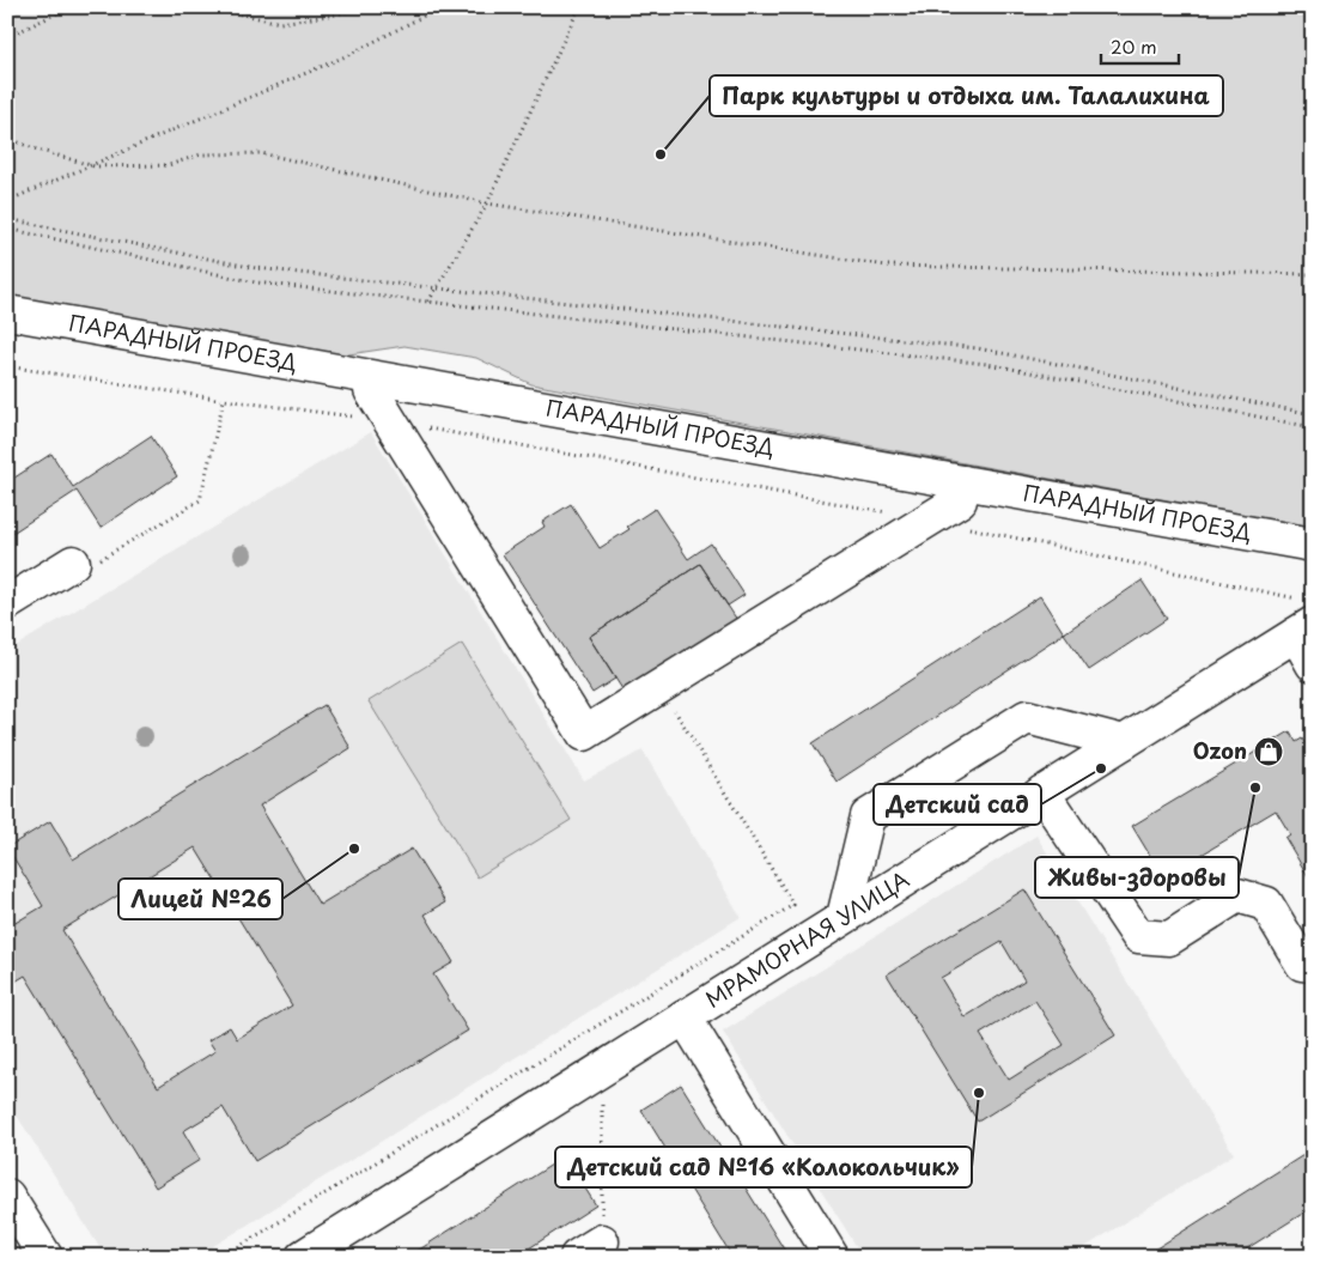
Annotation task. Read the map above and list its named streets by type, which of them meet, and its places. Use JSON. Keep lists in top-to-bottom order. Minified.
{"streets":{"street":["ПАРАДНЫЙ ПРОЕЗД","МРАМОРНАЯ УЛИЦА"]},"places":{"other":["Парк культуры и отдыха им. Талалихина","Детский сад","Живы-здоровы","Лицей №26","Детский сад №16 «Колокольчик»"],"shop":["Ozon"]},"scale_bar":"20 m"}
